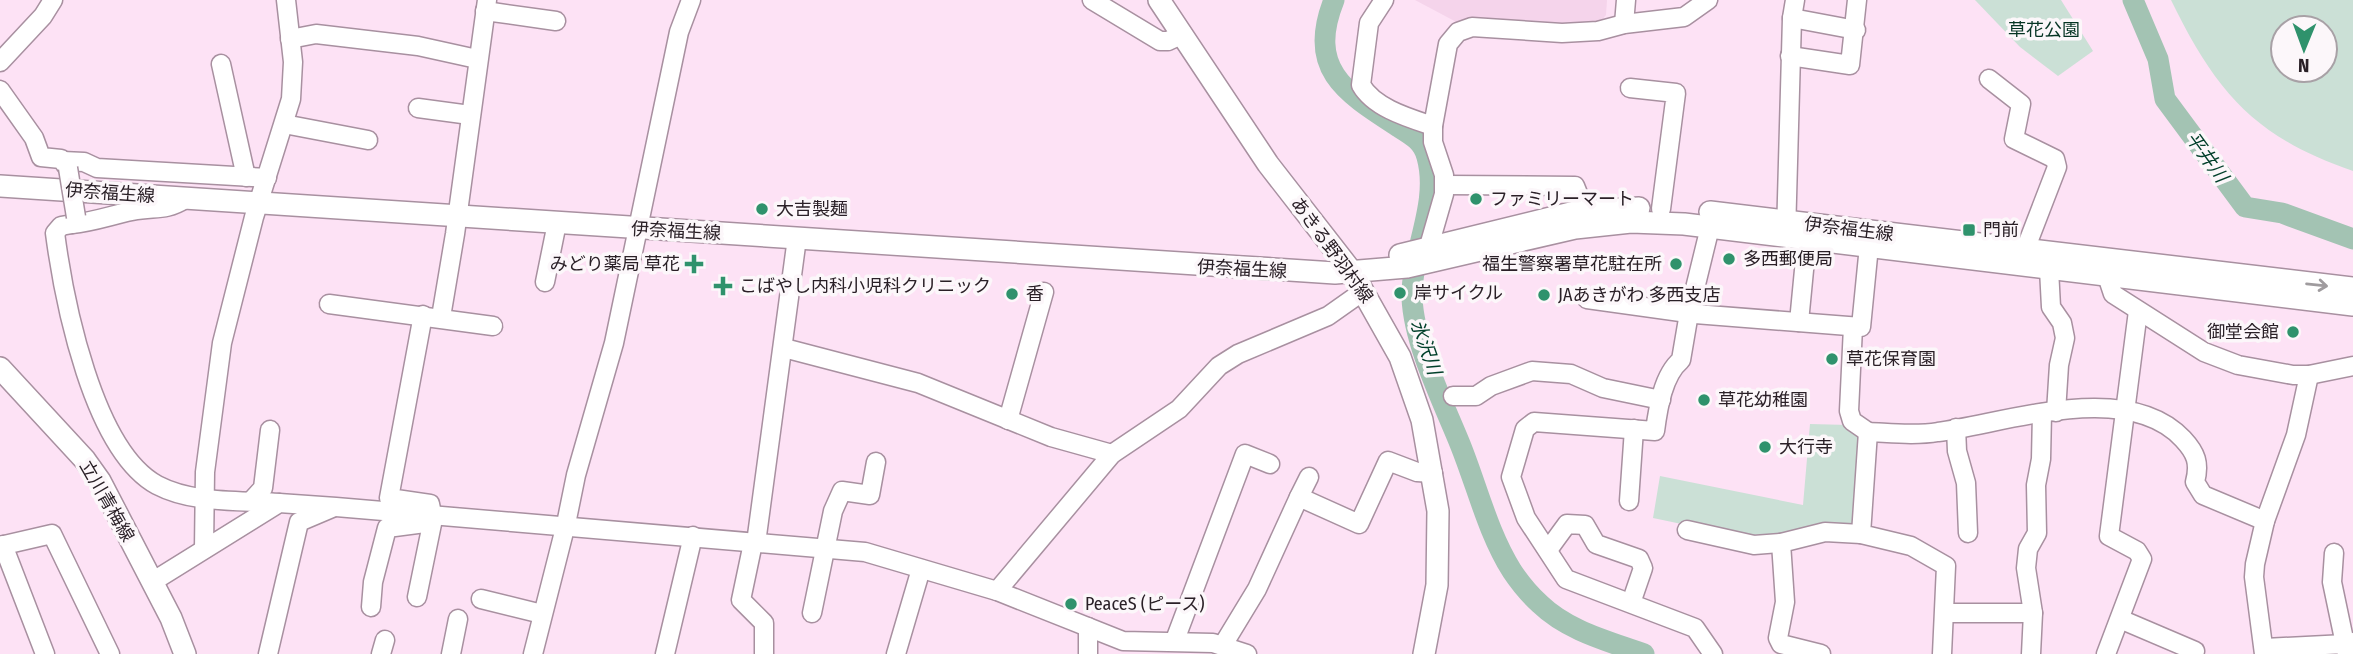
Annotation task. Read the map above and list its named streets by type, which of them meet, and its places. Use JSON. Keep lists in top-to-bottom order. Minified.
{"streets":{"main road":["伊奈福生線","あきる野羽村線","立川青梅線"]},"crossings":[["伊奈福生線","あきる野羽村線"]],"water":["平井川","氷沢川"],"parks":["草花公園"],"places":{"other":["ファミリーマート","大吉製麺","多西郵便局","福生警察署草花駐在所","岸サイクル","香","JAあきがわ 多西支店","御堂会館","草花保育園","草花幼稚園","大行寺","PeaceS (ピース)"],"transit":["門前"],"health":["みどり薬局 草花","こばやし内科小児科クリニック"]},"north":"bottom"}
